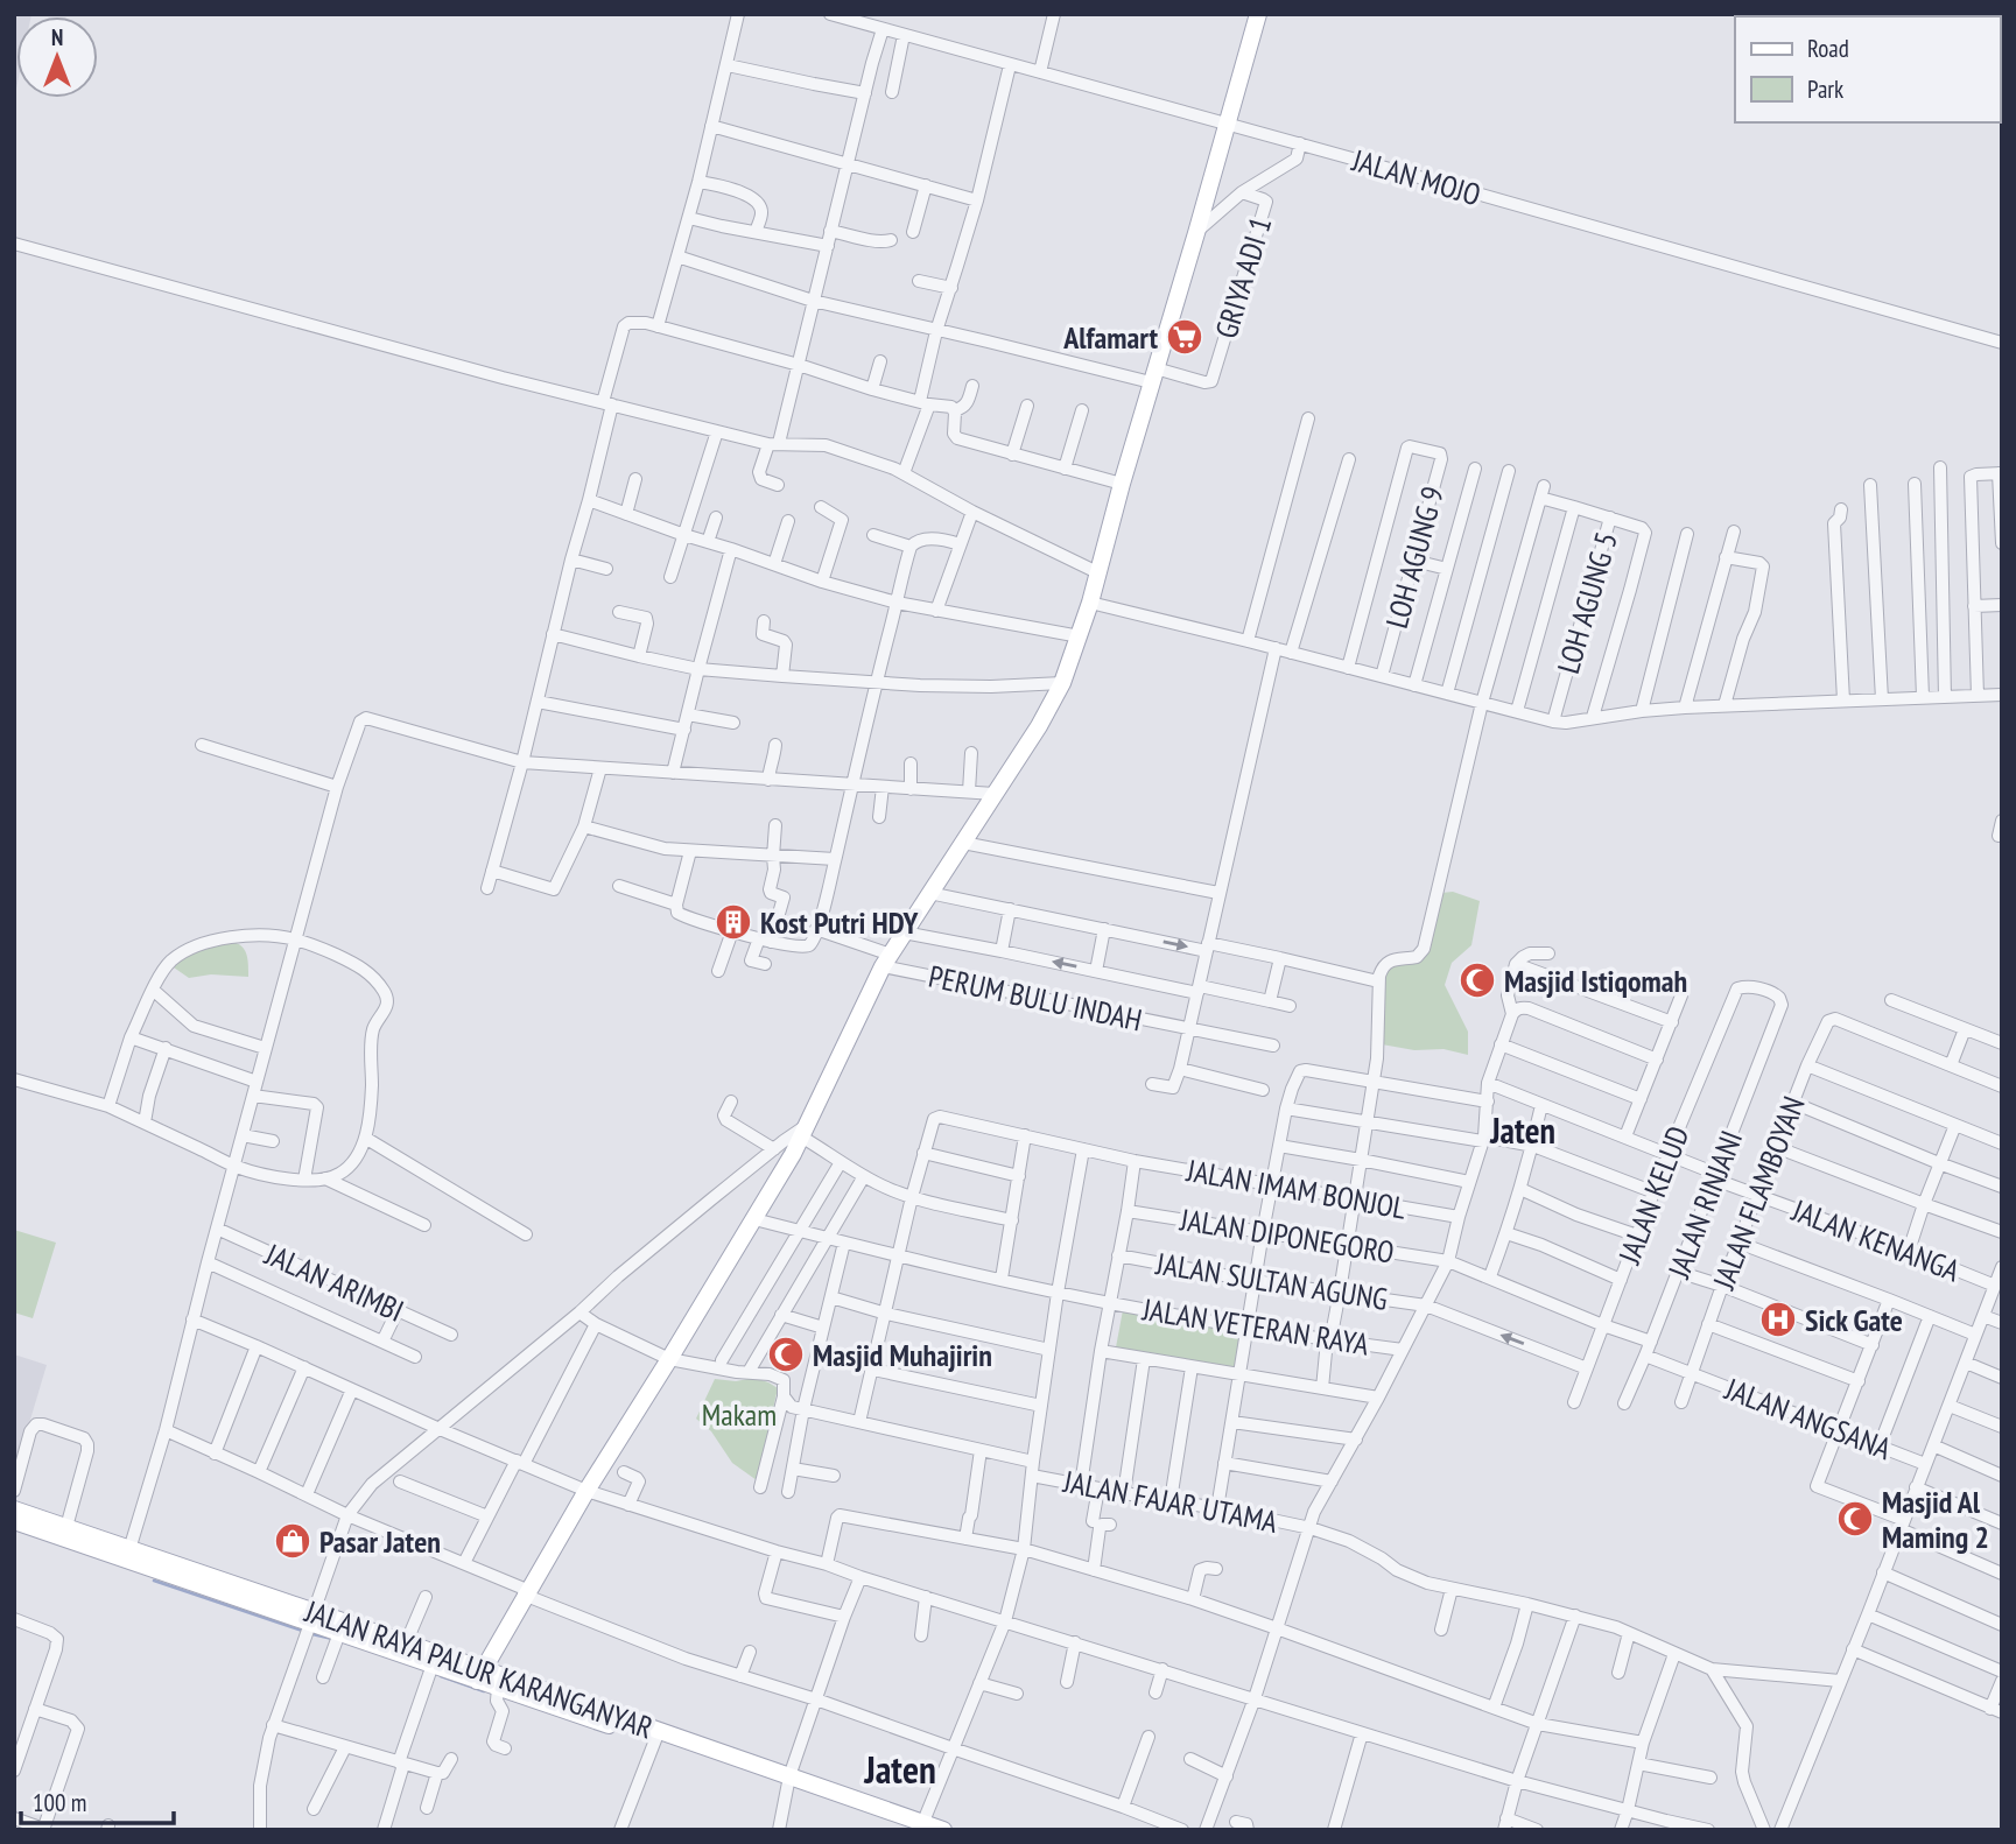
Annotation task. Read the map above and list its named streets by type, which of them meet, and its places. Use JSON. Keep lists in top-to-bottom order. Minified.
{"streets":{"main road":["JALAN RAYA PALUR KARANGANYAR"],"street":["JALAN MOJO","GRIYA ADI 1","LOH AGUNG 9","LOH AGUNG 5","PERUM BULU INDAH","JALAN IMAM BONJOL","JALAN FLAMBOYAN","JALAN KELUD","JALAN RINJANI","JALAN DIPONEGORO","JALAN KENANGA","JALAN SULTAN AGUNG","JALAN ARIMBI","JALAN VETERAN RAYA","JALAN ANGSANA","JALAN FAJAR UTAMA"]},"crossings":[["JALAN FLAMBOYAN","JALAN KENANGA"],["JALAN FLAMBOYAN","JALAN ANGSANA"],["JALAN KELUD","JALAN RINJANI"],["JALAN KELUD","JALAN DIPONEGORO"],["JALAN KELUD","JALAN KENANGA"],["JALAN KELUD","JALAN SULTAN AGUNG"],["JALAN RINJANI","JALAN DIPONEGORO"],["JALAN RINJANI","JALAN KENANGA"],["JALAN RINJANI","JALAN ANGSANA"]],"districts":["Jaten","Jaten"],"parks":["Makam"],"places":{"supermarket":["Alfamart"],"building":["Kost Putri HDY"],"mosque":["Masjid Istiqomah","Masjid Muhajirin","Masjid Al Maming 2"],"hospital":["Sick Gate"],"shop":["Pasar Jaten"]},"legend":["Road","Park"],"scale_bar":"100 m","north":"top"}
